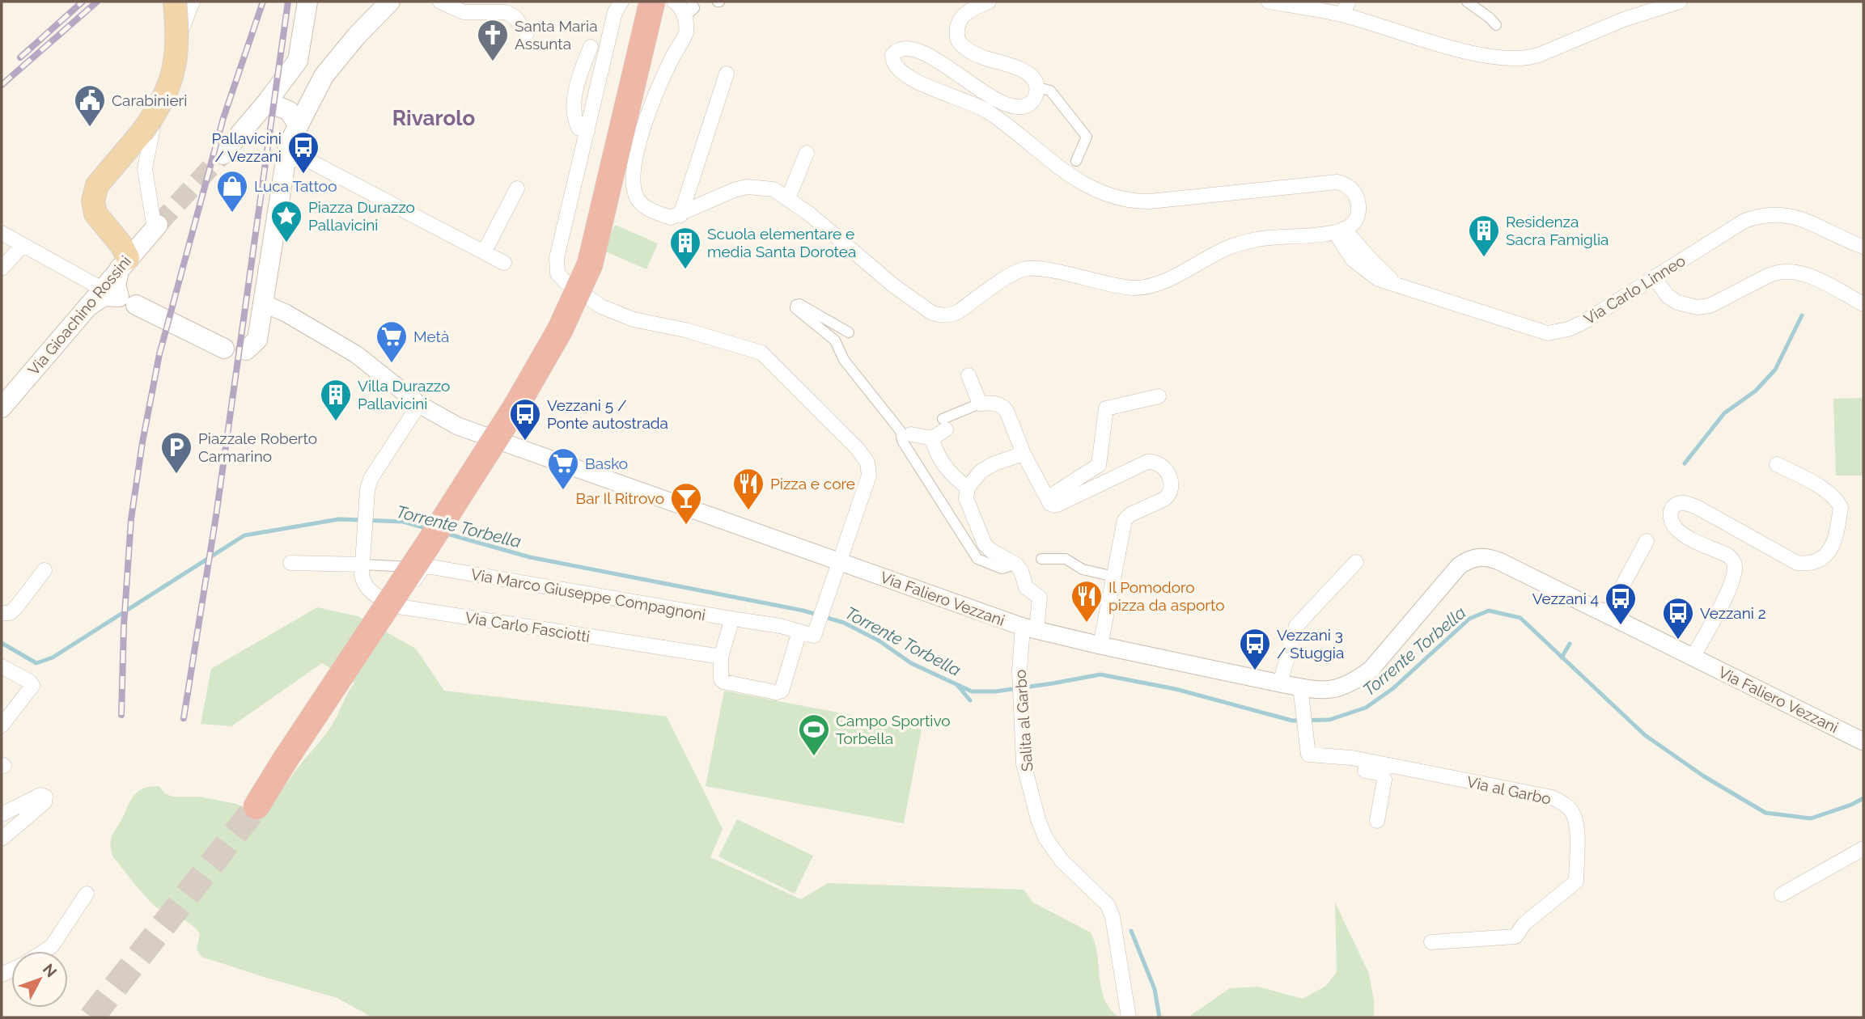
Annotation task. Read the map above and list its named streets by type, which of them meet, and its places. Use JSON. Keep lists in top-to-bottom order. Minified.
{"streets":{"main road":["Via Gioachino Rossini"],"street":["Via Carlo Linneo","Via Marco Giuseppe Compagnoni","Via Faliero Vezzani","Via Carlo Fasciotti","Salita al Garbo","Via al Garbo"]},"crossings":[["Via Faliero Vezzani","Via Carlo Fasciotti"],["Via Faliero Vezzani","Salita al Garbo"],["Via Faliero Vezzani","Via al Garbo"]],"districts":["Rivarolo"],"water":["Torrente Torbella"],"places":{"church":["Santa Maria Assunta"],"public building":["Carabinieri"],"bus stop":["Pallavicini / Vezzani","Vezzani 5 / Ponte autostrada","Vezzani 4","Vezzani 2","Vezzani 3 / Stuggia"],"shop":["Luca Tattoo"],"place":["Piazza Durazzo Pallavicini"],"building":["Residenza Sacra Famiglia","Scuola elementare e media Santa Dorotea","Villa Durazzo Pallavicini"],"supermarket":["Metà","Basko"],"parking":["Piazzale Roberto Carmarino"],"restaurant":["Pizza e core","Il Pomodoro pizza da asporto"],"bar":["Bar Il Ritrovo"],"sports":["Campo Sportivo Torbella"]},"north":"top right"}
